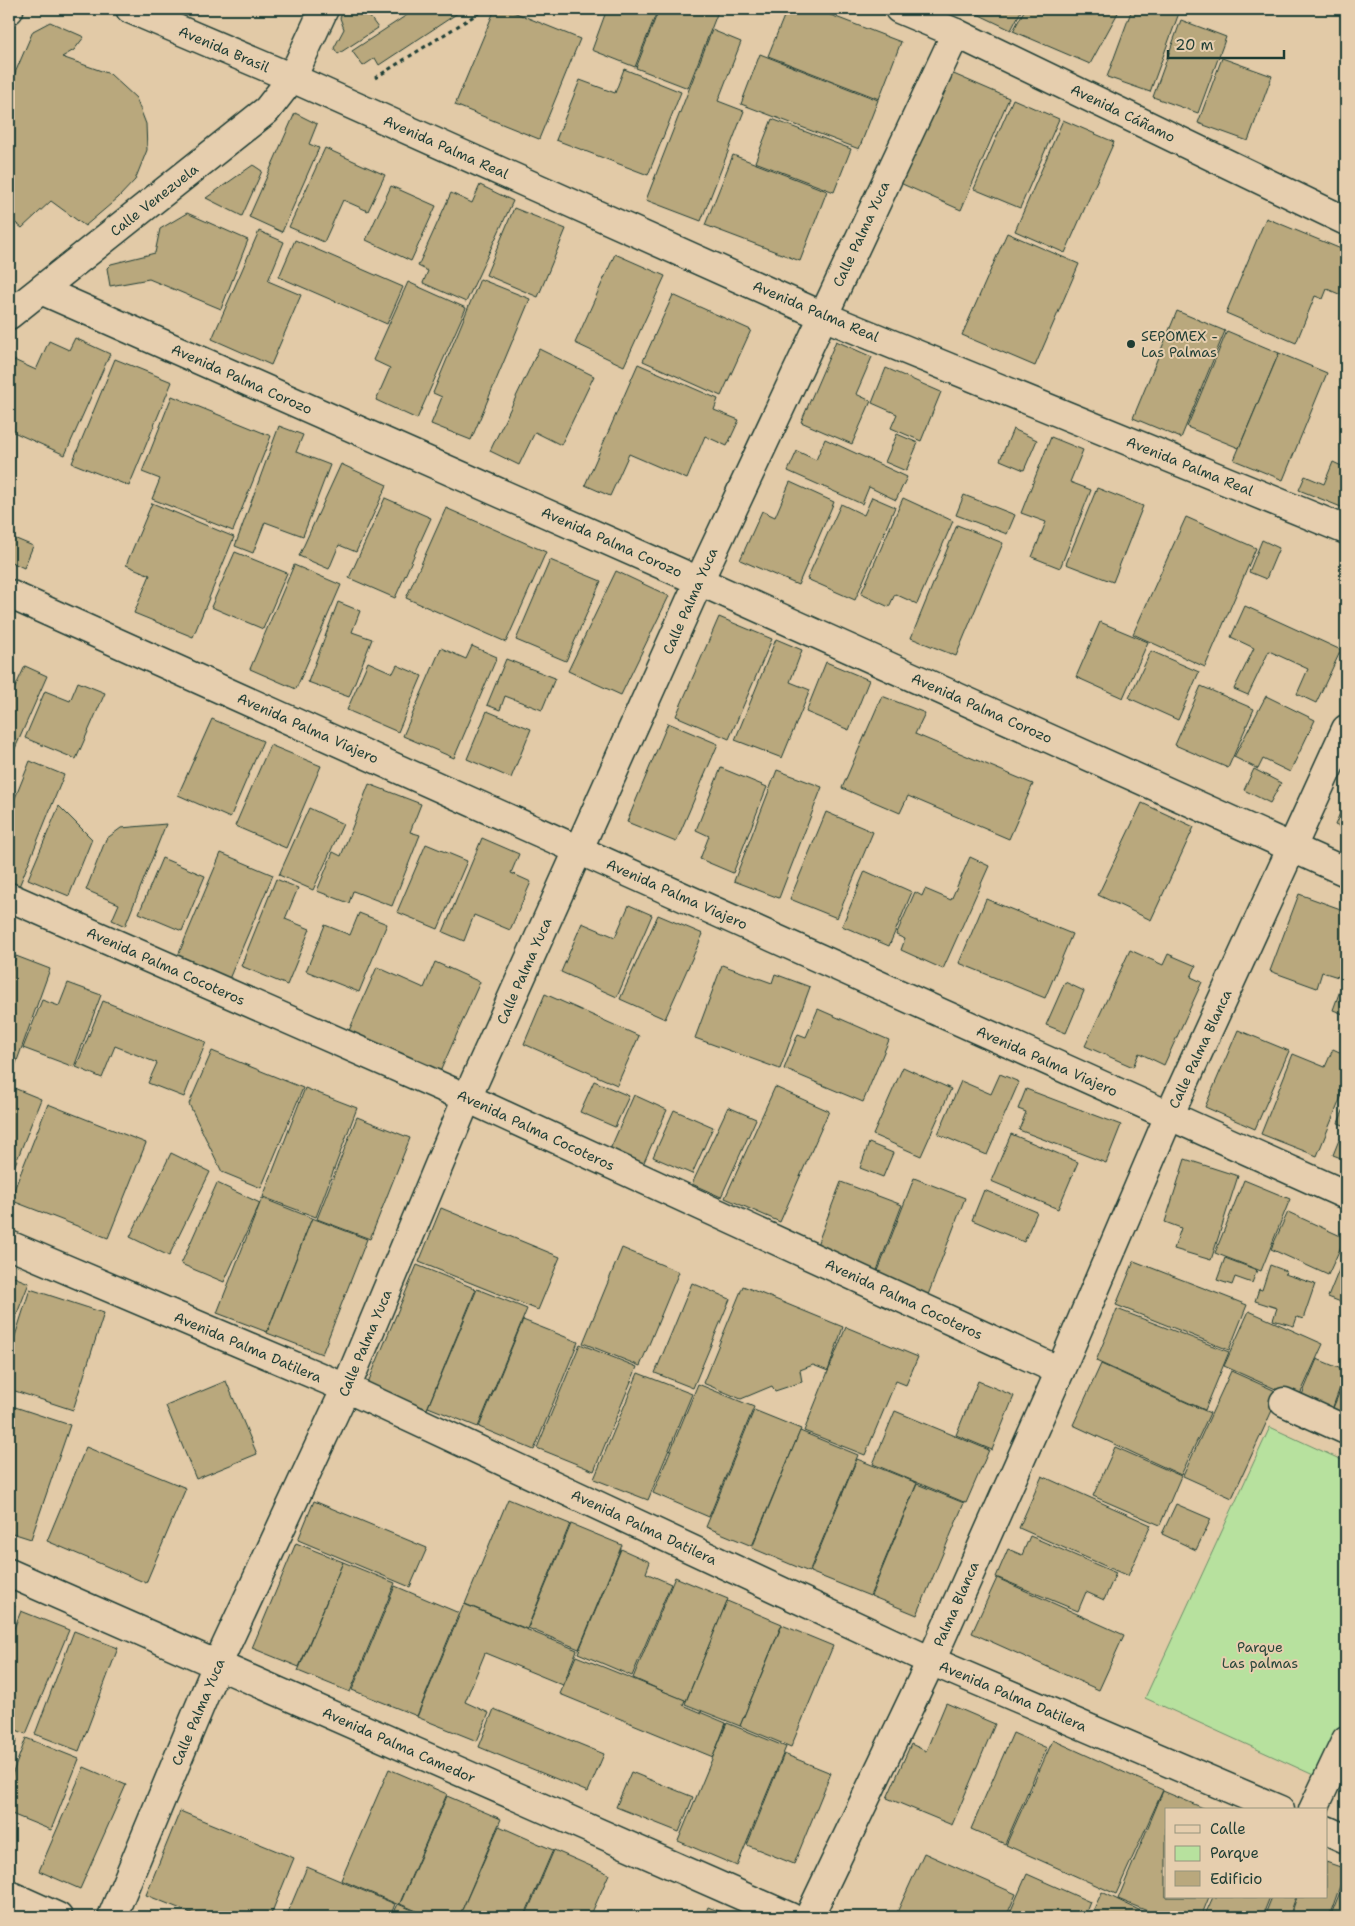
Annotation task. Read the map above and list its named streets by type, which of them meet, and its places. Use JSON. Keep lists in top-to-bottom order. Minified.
{"streets":{"street":["Avenida Brasil","Avenida Cáñamo","Avenida Palma Real","Calle Venezuela","Calle Palma Yuca","Avenida Palma Corozo","Avenida Palma Viajero","Avenida Palma Cocoteros","Calle Palma Blanca","Avenida Palma Datilera","Palma Blanca","Avenida Palma Camedor"]},"crossings":[["Avenida Brasil","Avenida Palma Real"],["Avenida Brasil","Calle Venezuela"],["Avenida Cáñamo","Calle Palma Yuca"],["Avenida Palma Real","Calle Venezuela"],["Avenida Palma Real","Calle Palma Yuca"],["Calle Venezuela","Avenida Palma Corozo"],["Calle Palma Yuca","Avenida Palma Corozo"],["Calle Palma Yuca","Avenida Palma Viajero"],["Calle Palma Yuca","Avenida Palma Cocoteros"],["Calle Palma Yuca","Avenida Palma Datilera"],["Calle Palma Yuca","Avenida Palma Camedor"],["Avenida Palma Corozo","Calle Palma Blanca"],["Avenida Palma Viajero","Calle Palma Blanca"],["Avenida Palma Cocoteros","Calle Palma Blanca"],["Avenida Palma Cocoteros","Palma Blanca"],["Calle Palma Blanca","Palma Blanca"],["Avenida Palma Datilera","Palma Blanca"]],"parks":["Parque Las palmas"],"places":["SEPOMEX - Las Palmas"],"legend":["Calle","Parque","Edificio"],"scale_bar":"20 m"}
